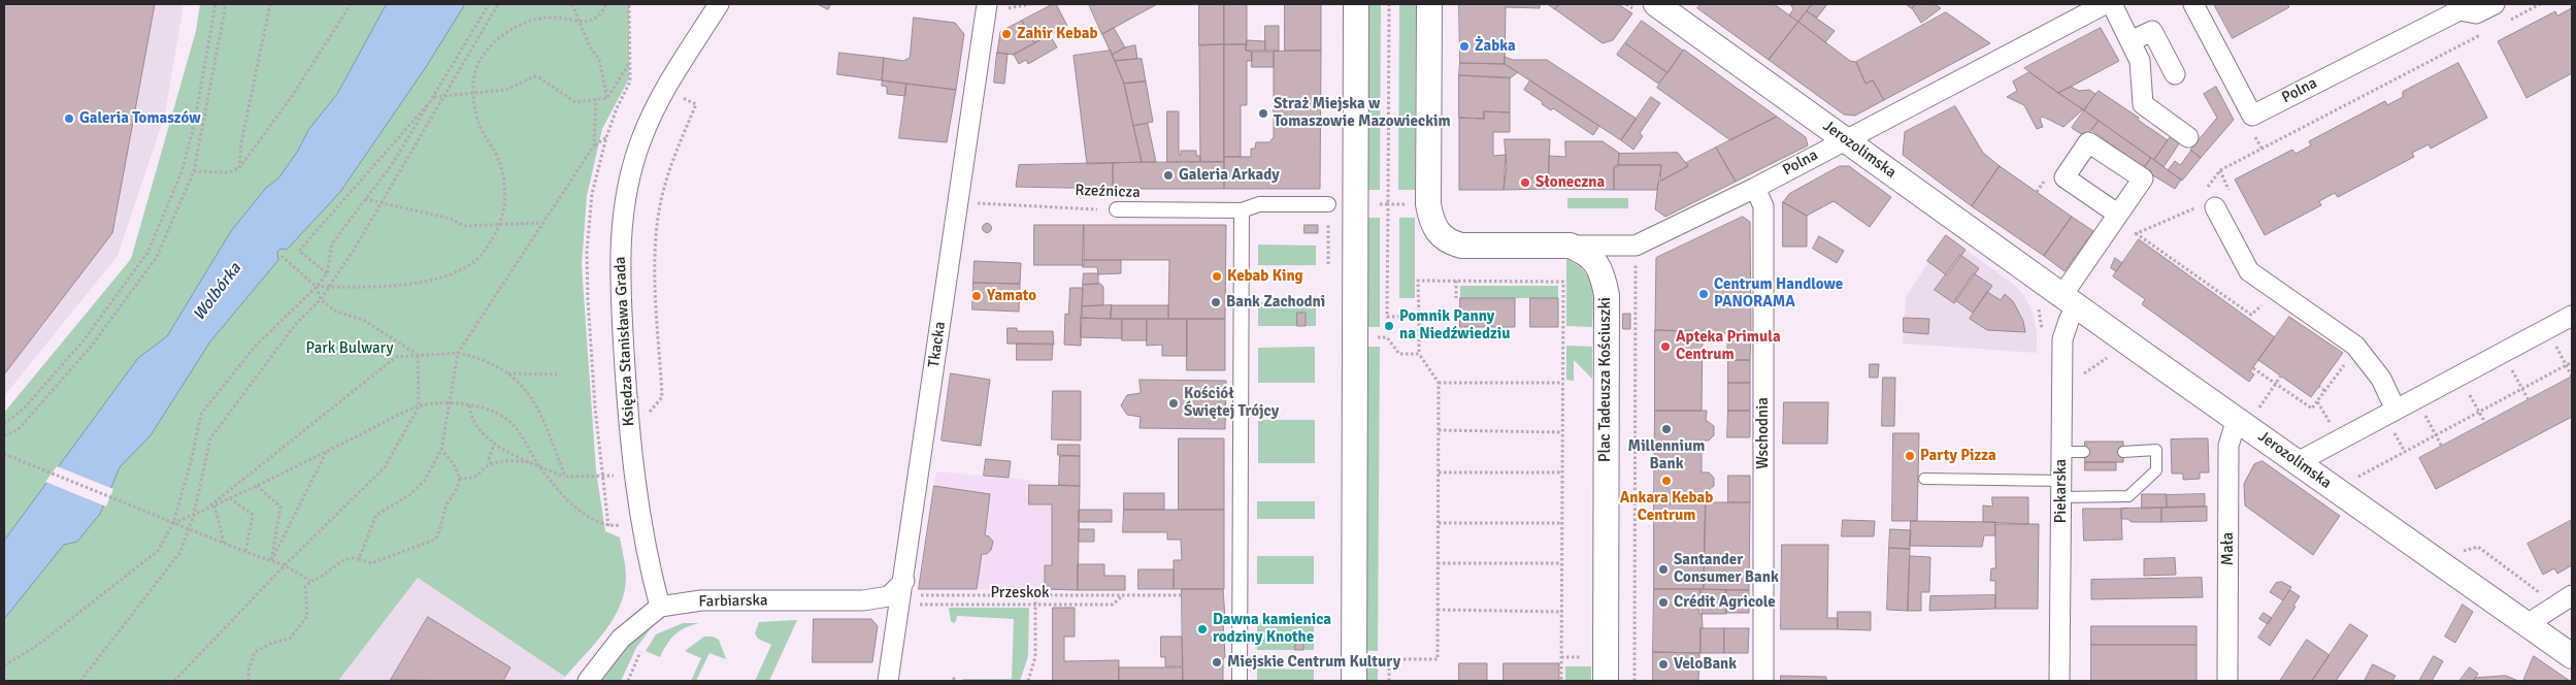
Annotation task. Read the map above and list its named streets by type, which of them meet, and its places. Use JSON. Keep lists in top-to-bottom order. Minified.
{"streets":{"street":["Polna","Jerozolimska","Rzeźnicza","Księdza Stanisława Grada","Tkacka","Plac Tadeusza Kościuszki","Wschodnia","Piekarska","Mała","Farbiarska"],"path":["Przeskok"]},"crossings":[["Polna","Jerozolimska"],["Polna","Plac Tadeusza Kościuszki"],["Polna","Wschodnia"],["Jerozolimska","Piekarska"],["Jerozolimska","Mała"],["Księdza Stanisława Grada","Farbiarska"],["Tkacka","Przeskok"],["Tkacka","Farbiarska"],["Przeskok","Farbiarska"]],"water":["Wolbórka"],"parks":["Park Bulwary"],"places":["Zahir Kebab","Żabka","Straż Miejska w Tomaszowie Mazowieckim","Galeria Tomaszów","Galeria Arkady","Słoneczna","Kebab King","Centrum Handlowe PANORAMA","Yamato","Bank Zachodni","Pomnik Panny na Niedźwiedziu","Apteka Primula Centrum","Kościół Świętej Trójcy","Millennium Bank","Party Pizza","Ankara Kebab Centrum","Santander Consumer Bank","Crédit Agricole","Dawna kamienica rodziny Knothe","Miejskie Centrum Kultury","VeloBank"]}
